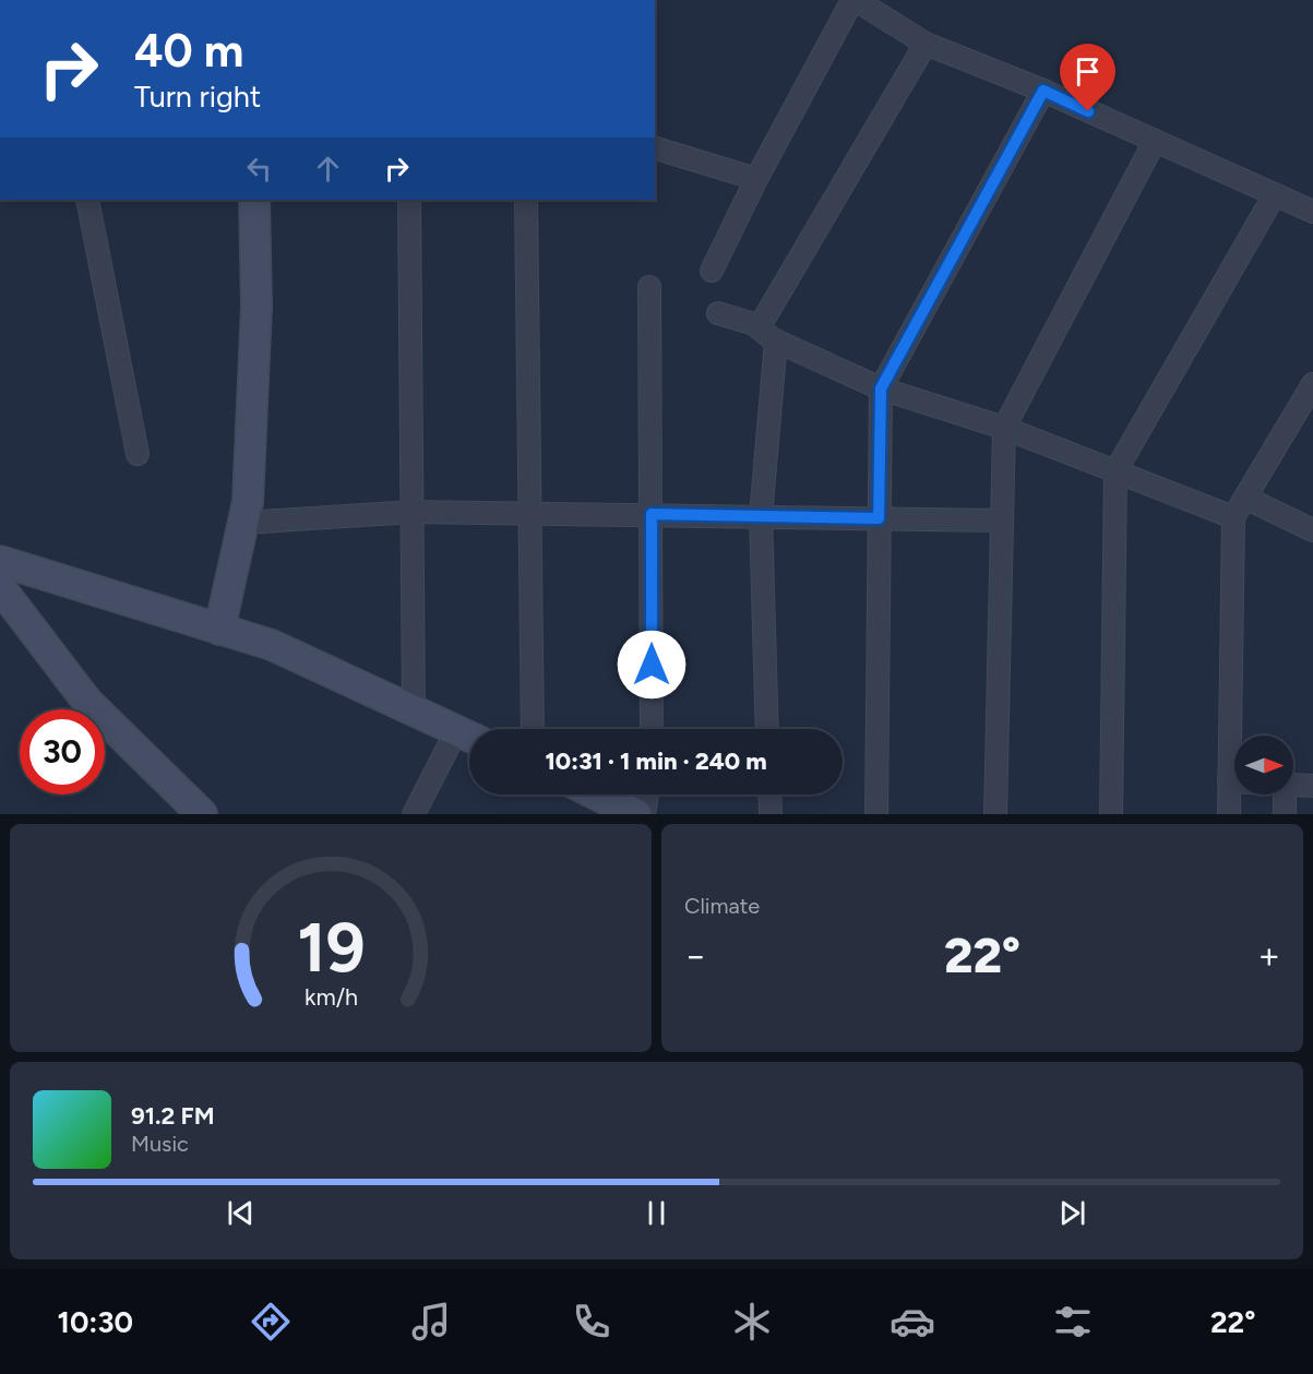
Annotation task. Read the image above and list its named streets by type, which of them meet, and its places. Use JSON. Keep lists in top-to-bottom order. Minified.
{"north":"right","page":{"turn":["40 m","Turn right"],"limit":"30","trip":"10:31 · 1 min · 240 m","tile":"Climate","heat":["−","22°","+"],"song":["91.2 FM","Music"],"tabs":["10:30","22°"],"gauge":["19","km/h"]}}
